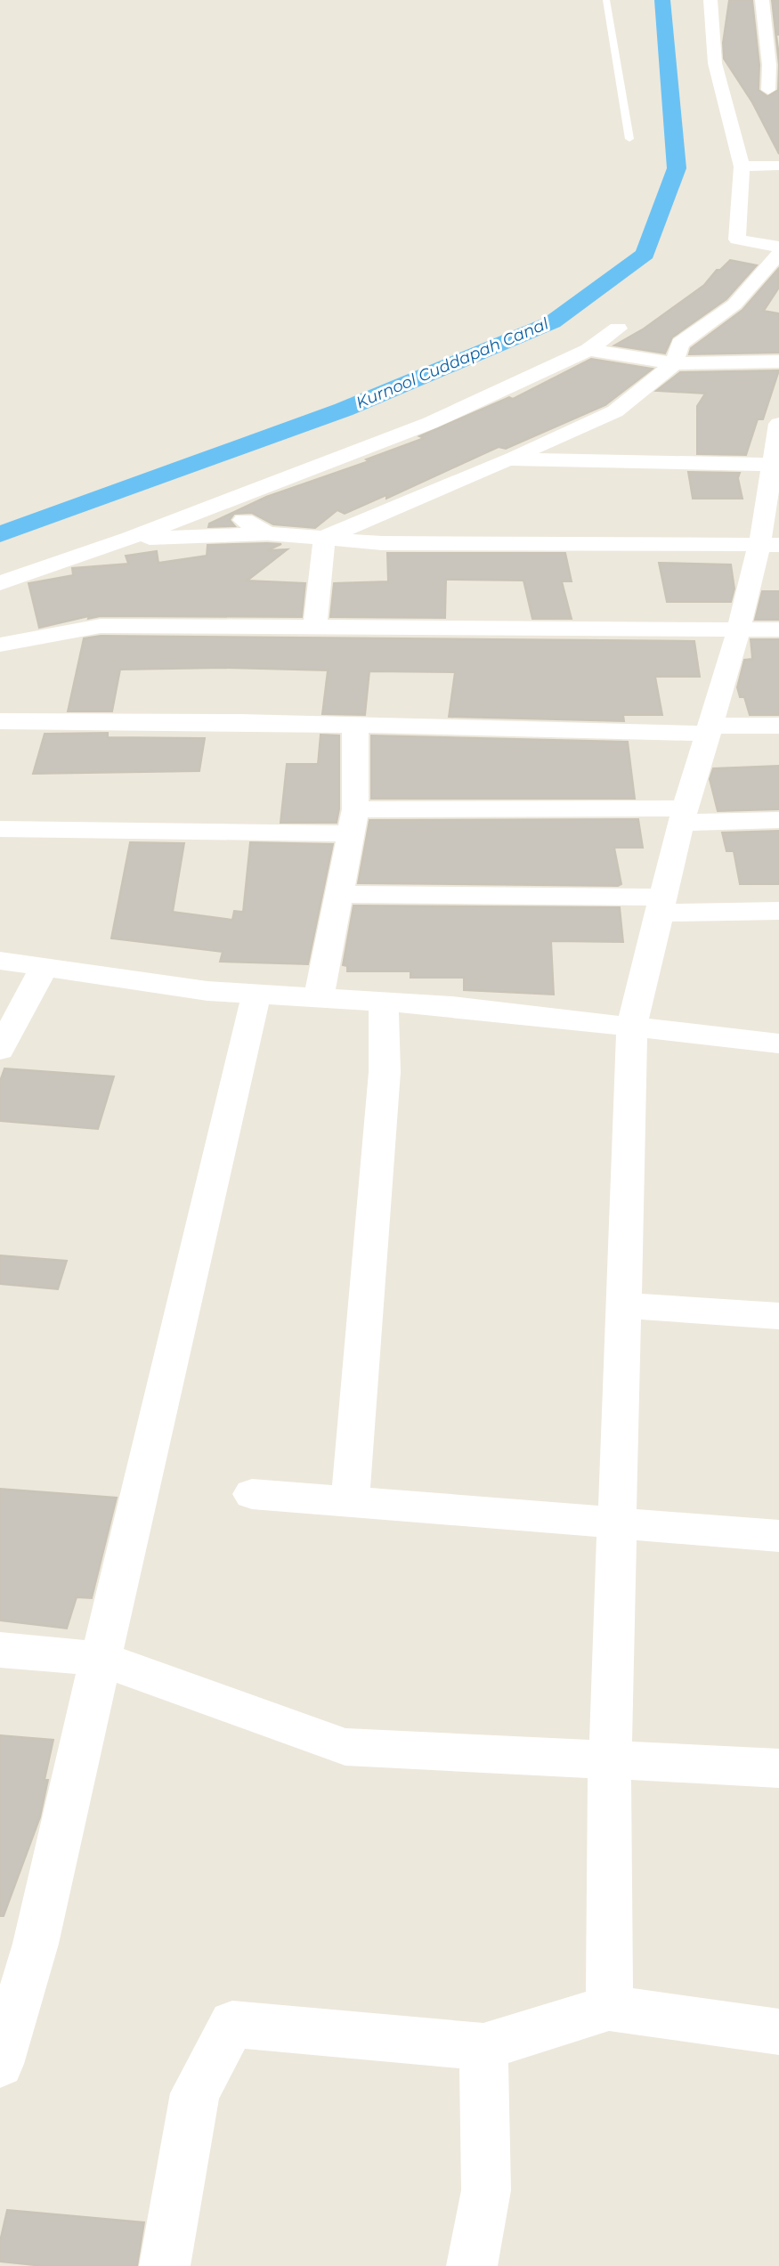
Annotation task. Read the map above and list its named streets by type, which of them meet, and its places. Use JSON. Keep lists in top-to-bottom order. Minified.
{"water":["Kurnool Cuddapah Canal"]}
